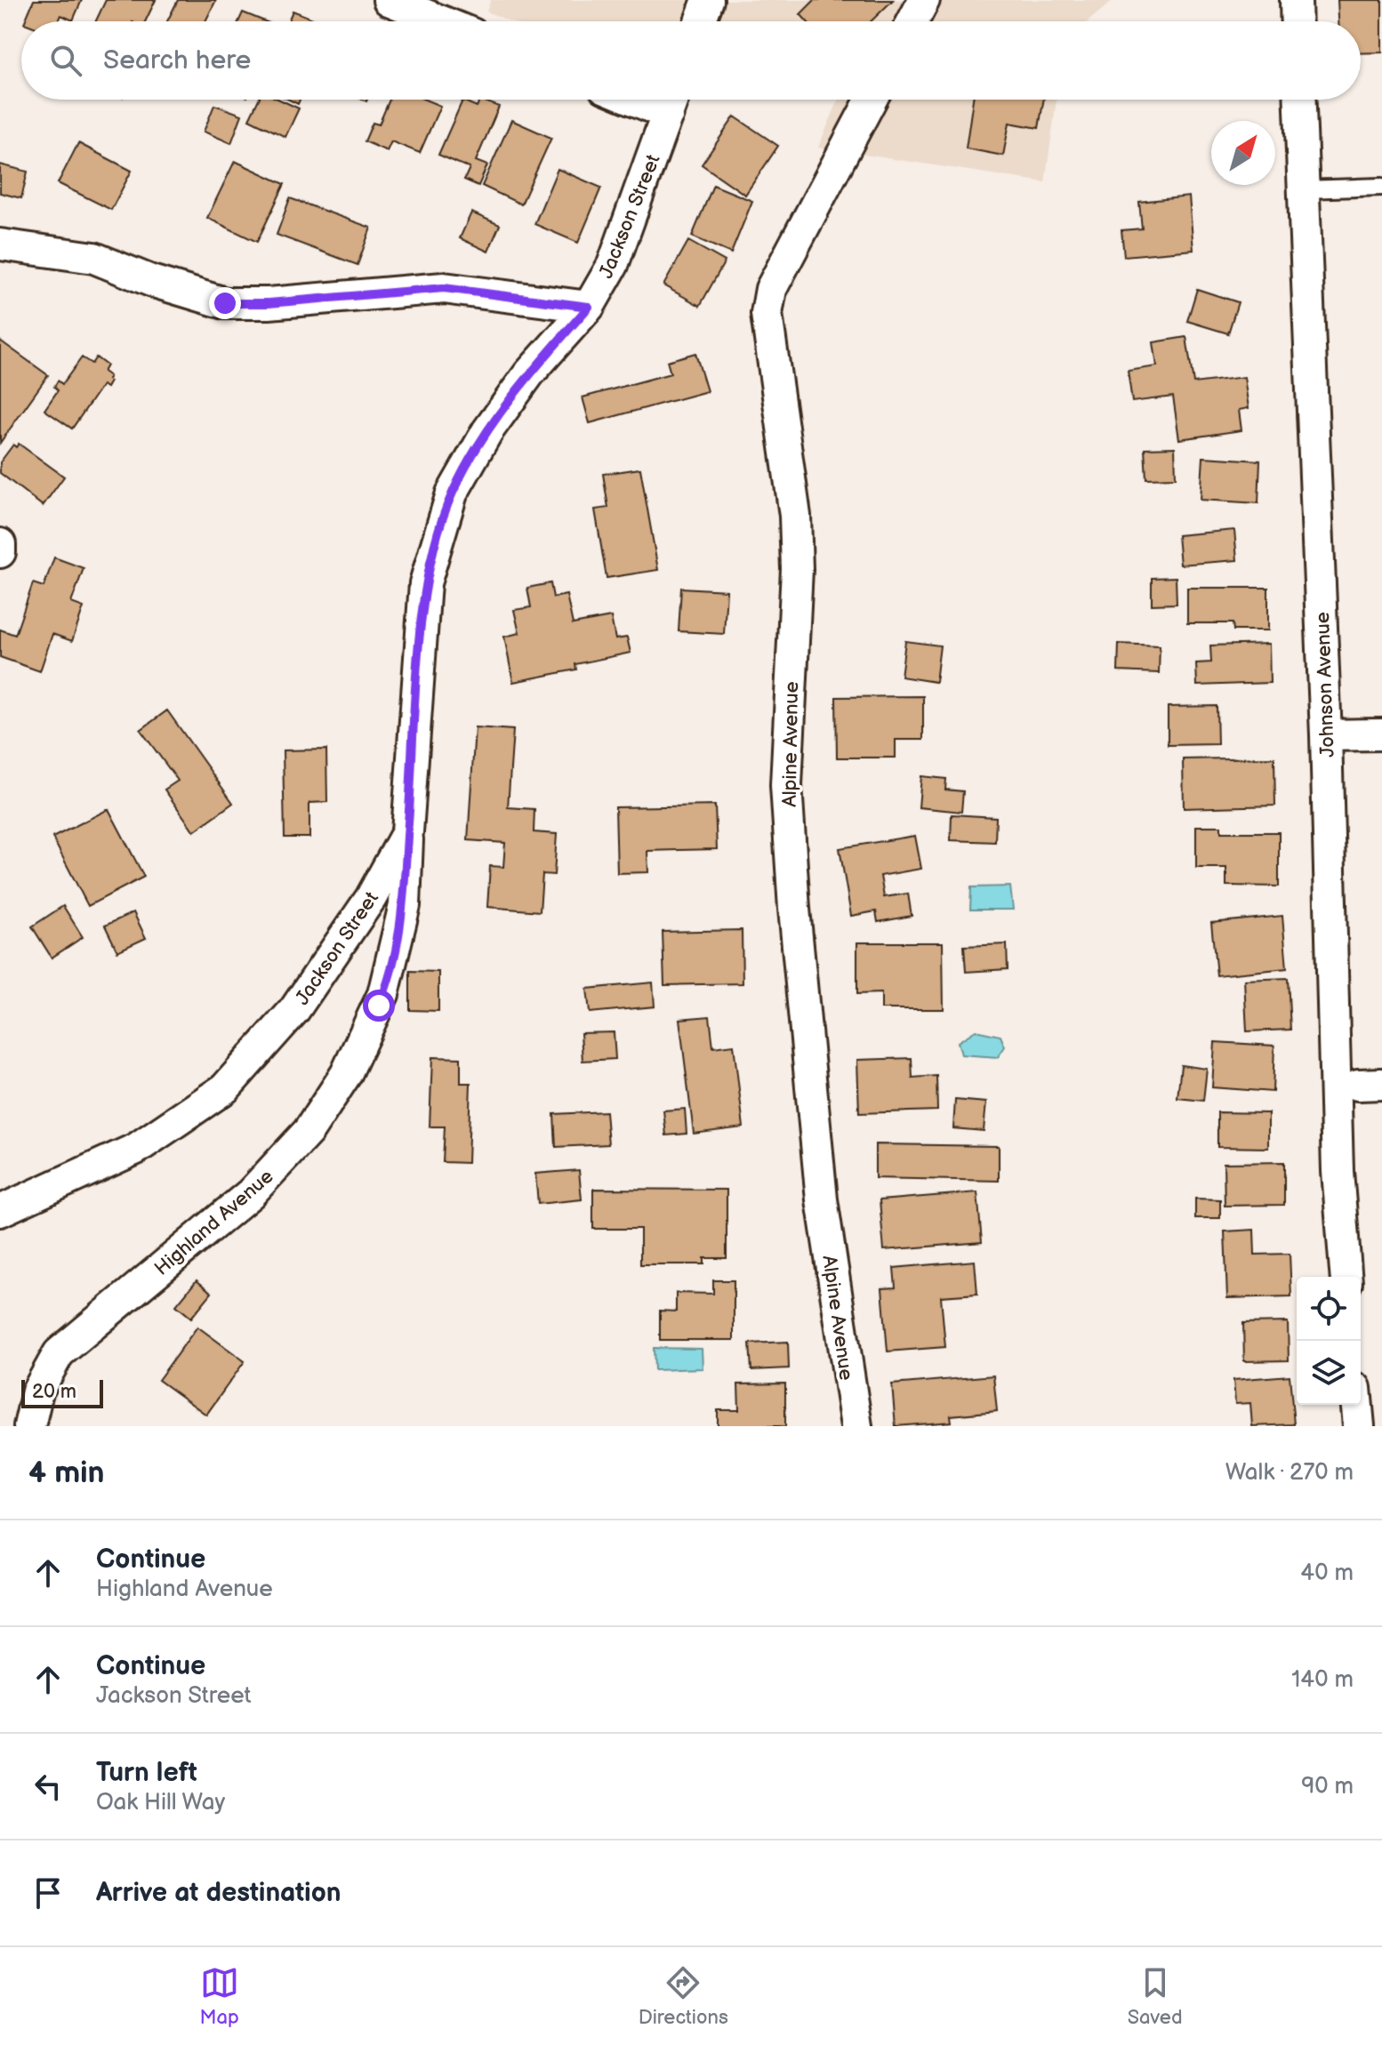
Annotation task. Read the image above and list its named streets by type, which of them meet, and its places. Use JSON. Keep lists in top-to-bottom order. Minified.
{"streets":{"street":["Jackson Street","Johnson Avenue","Alpine Avenue","Highland Avenue"]},"crossings":[["Jackson Street","Highland Avenue"]],"scale_bar":"20 m","north":"top right","page":{"search":"Search here","scale":"20 m","heading":["4 min","Walk · 270 m"],"list":[["Continue","Highland Avenue","40 m"],["Continue","Jackson Street","140 m"],["Turn left","Oak Hill Way","90 m"],"Arrive at destination"],"nav":["Map","Directions","Saved"]}}
